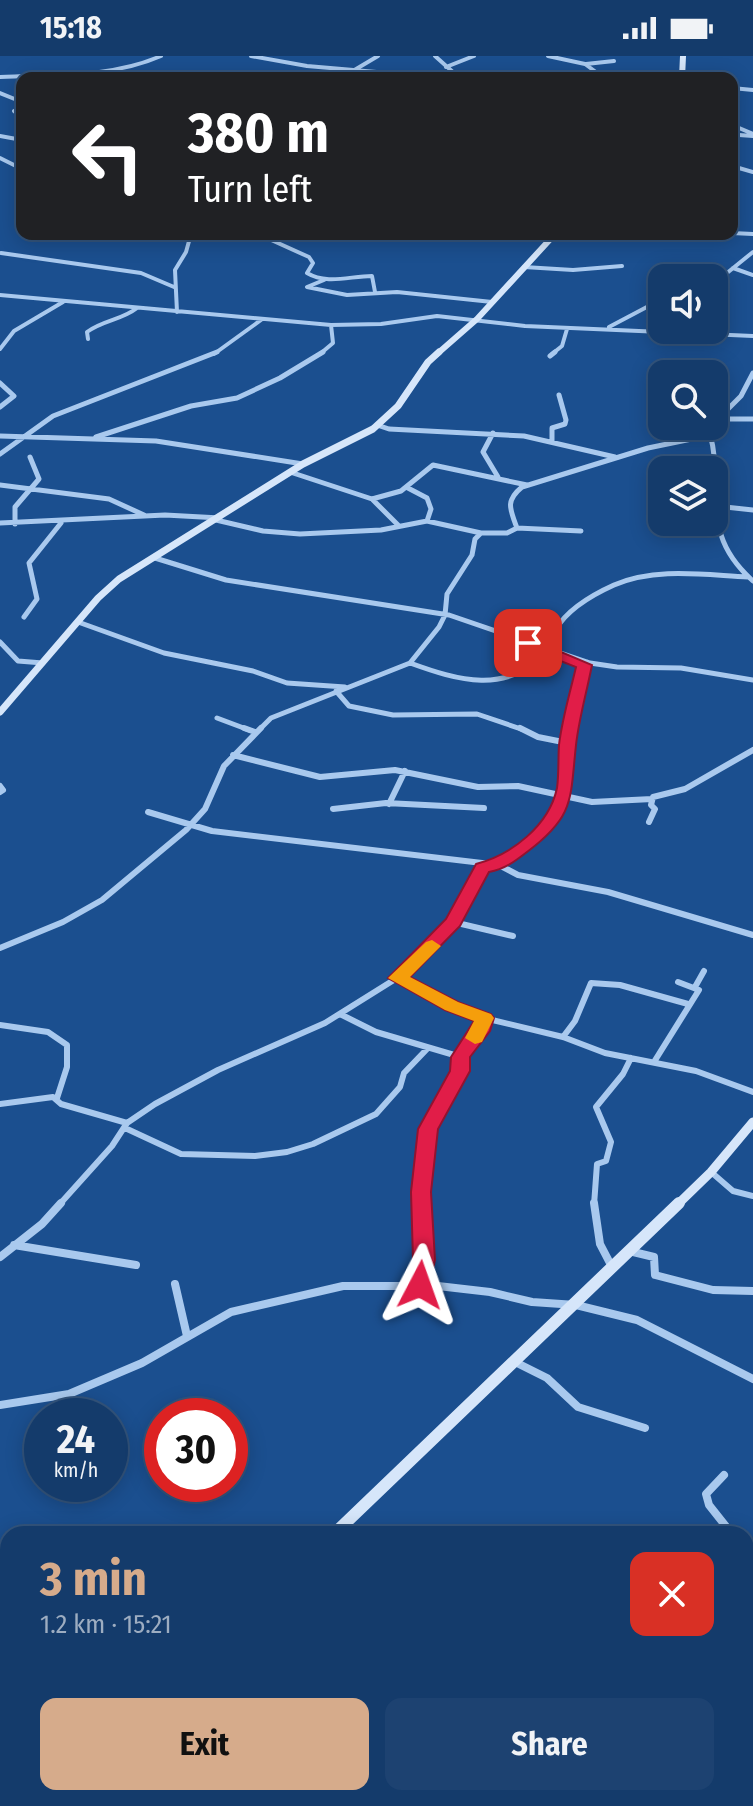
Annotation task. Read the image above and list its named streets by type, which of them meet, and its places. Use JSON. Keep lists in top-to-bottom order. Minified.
{"page":{"status":"15:18","turn":["380 m","Turn left"],"speed":"24 km/h","limit":"30","heading":["3 min","1.2 km · 15:21"],"buttons":["Exit","Share"]}}
